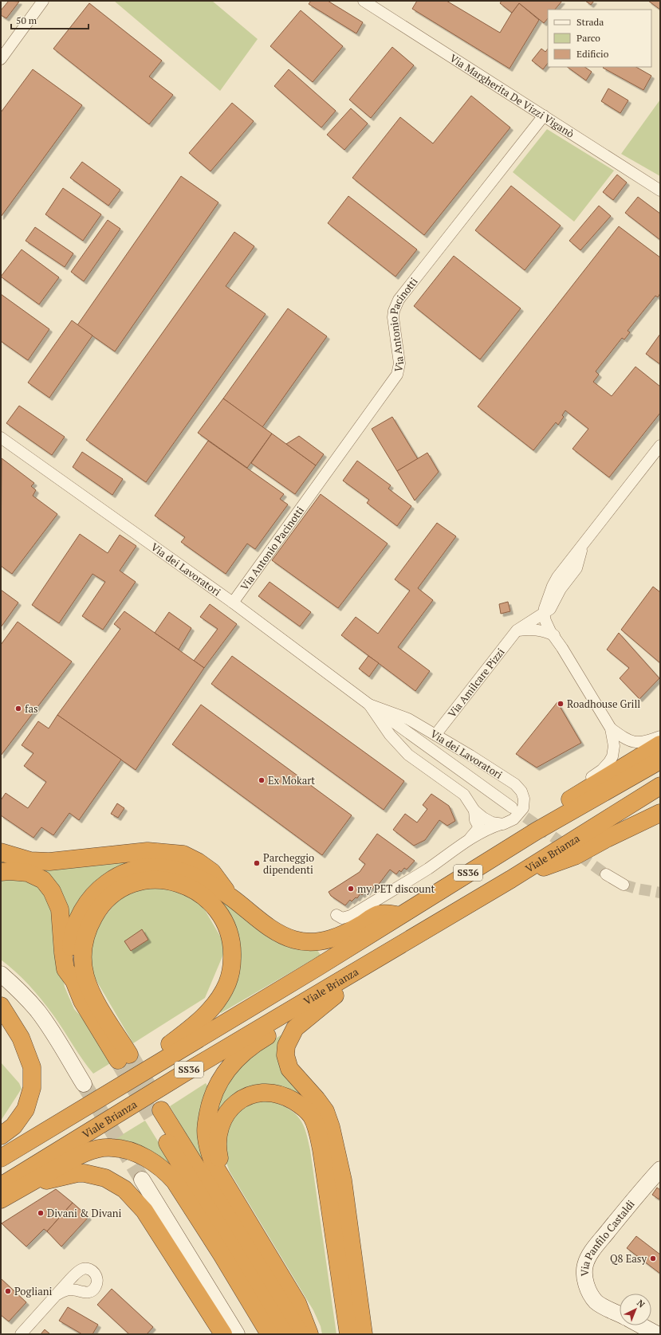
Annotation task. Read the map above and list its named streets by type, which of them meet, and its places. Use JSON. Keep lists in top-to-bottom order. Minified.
{"streets":{"highway":["Viale Brianza","SS36"],"street":["Via Margherita De Vizzi Viganò","Via Antonio Pacinotti","Via dei Lavoratori","Via Amilcare Pizzi","Via Panfilo Castaldi"]},"crossings":[["Via Margherita De Vizzi Viganò","Via Antonio Pacinotti"],["Via Antonio Pacinotti","Via dei Lavoratori"],["Via dei Lavoratori","Via Amilcare Pizzi"]],"places":["Roadhouse Grill","fas","Ex Mokart","Parcheggio dipendenti","my PET discount","Divani & Divani","Q8 Easy","Pogliani"],"legend":["Strada","Parco","Edificio"],"scale_bar":"50 m","north":"top right"}
